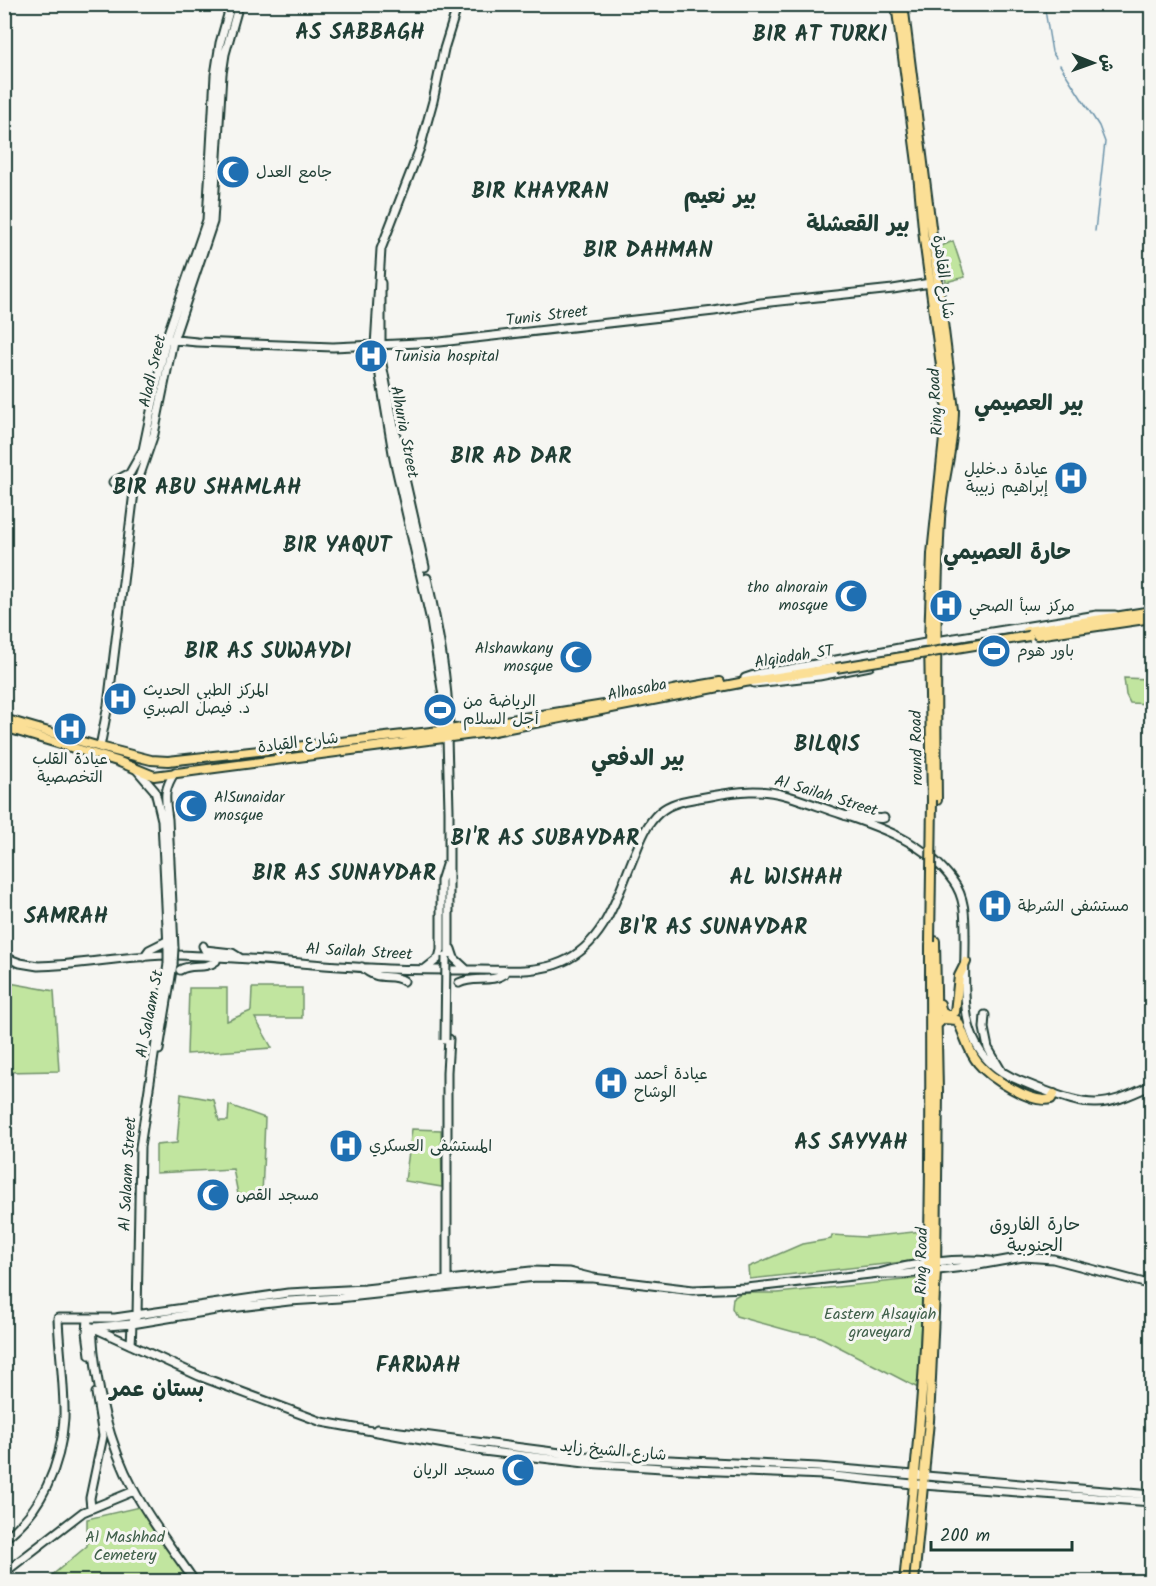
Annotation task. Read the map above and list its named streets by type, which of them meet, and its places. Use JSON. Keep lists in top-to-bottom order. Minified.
{"streets":{"main road":["شارع القاهرة","Ring Road","Alqiadah ST","Alhasaba","شارع القيادة","round Road"],"street":["Tunis Street","Aladl Sreet","Al Sailah Street","Al Salaam St","Al Salaam Street","شارع الشيخ زايد"]},"crossings":[["شارع القاهرة","Tunis Street"],["شارع القاهرة","round Road"],["Tunis Street","Aladl Sreet"],["Ring Road","round Road"],["Ring Road","شارع الشيخ زايد"],["Alqiadah ST","Alhasaba"],["Alhasaba","شارع القيادة"],["Al Salaam St","Al Salaam Street"]],"districts":["AS SABBAGH","BIR AT TURKI","BIR KHAYRAN","بير نعيم","بير القعشلة","BIR DAHMAN","بير العصيمي","BIR AD DAR","BIR ABU SHAMLAH","BIR YAQUT","حارة العصيمي","BIR AS SUWAYDI","BILQIS","بير الدفعي","BI'R AS SUBAYDAR","BIR AS SUNAYDAR","AL WISHAH","SAMRAH","BI'R AS SUNAYDAR","AS SAYYAH","حارة الفاروق الجنوبية","FARWAH","بستان عمر"],"parks":["Eastern Alsayiah graveyard","Al Mashhad Cemetery"],"places":{"mosque":["جامع العدل","tho alnorain mosque","Alshawkany mosque","AlSunaidar mosque","مسجد القص","مسجد الريان"],"hospital":["Tunisia hospital","عيادة د.خليل إبراهيم زبيبة","مركز سبأ الصحي","المركز الطبي الحديث د. فيصل الصبري","عيادة القلب التخصصية","مستشفى الشرطة","عيادة أحمد الوشاح","المستشفى العسكري"],"sports":["باور هوم","الرياضة من أجل السلام"]},"scale_bar":"200 m","north":"right"}
